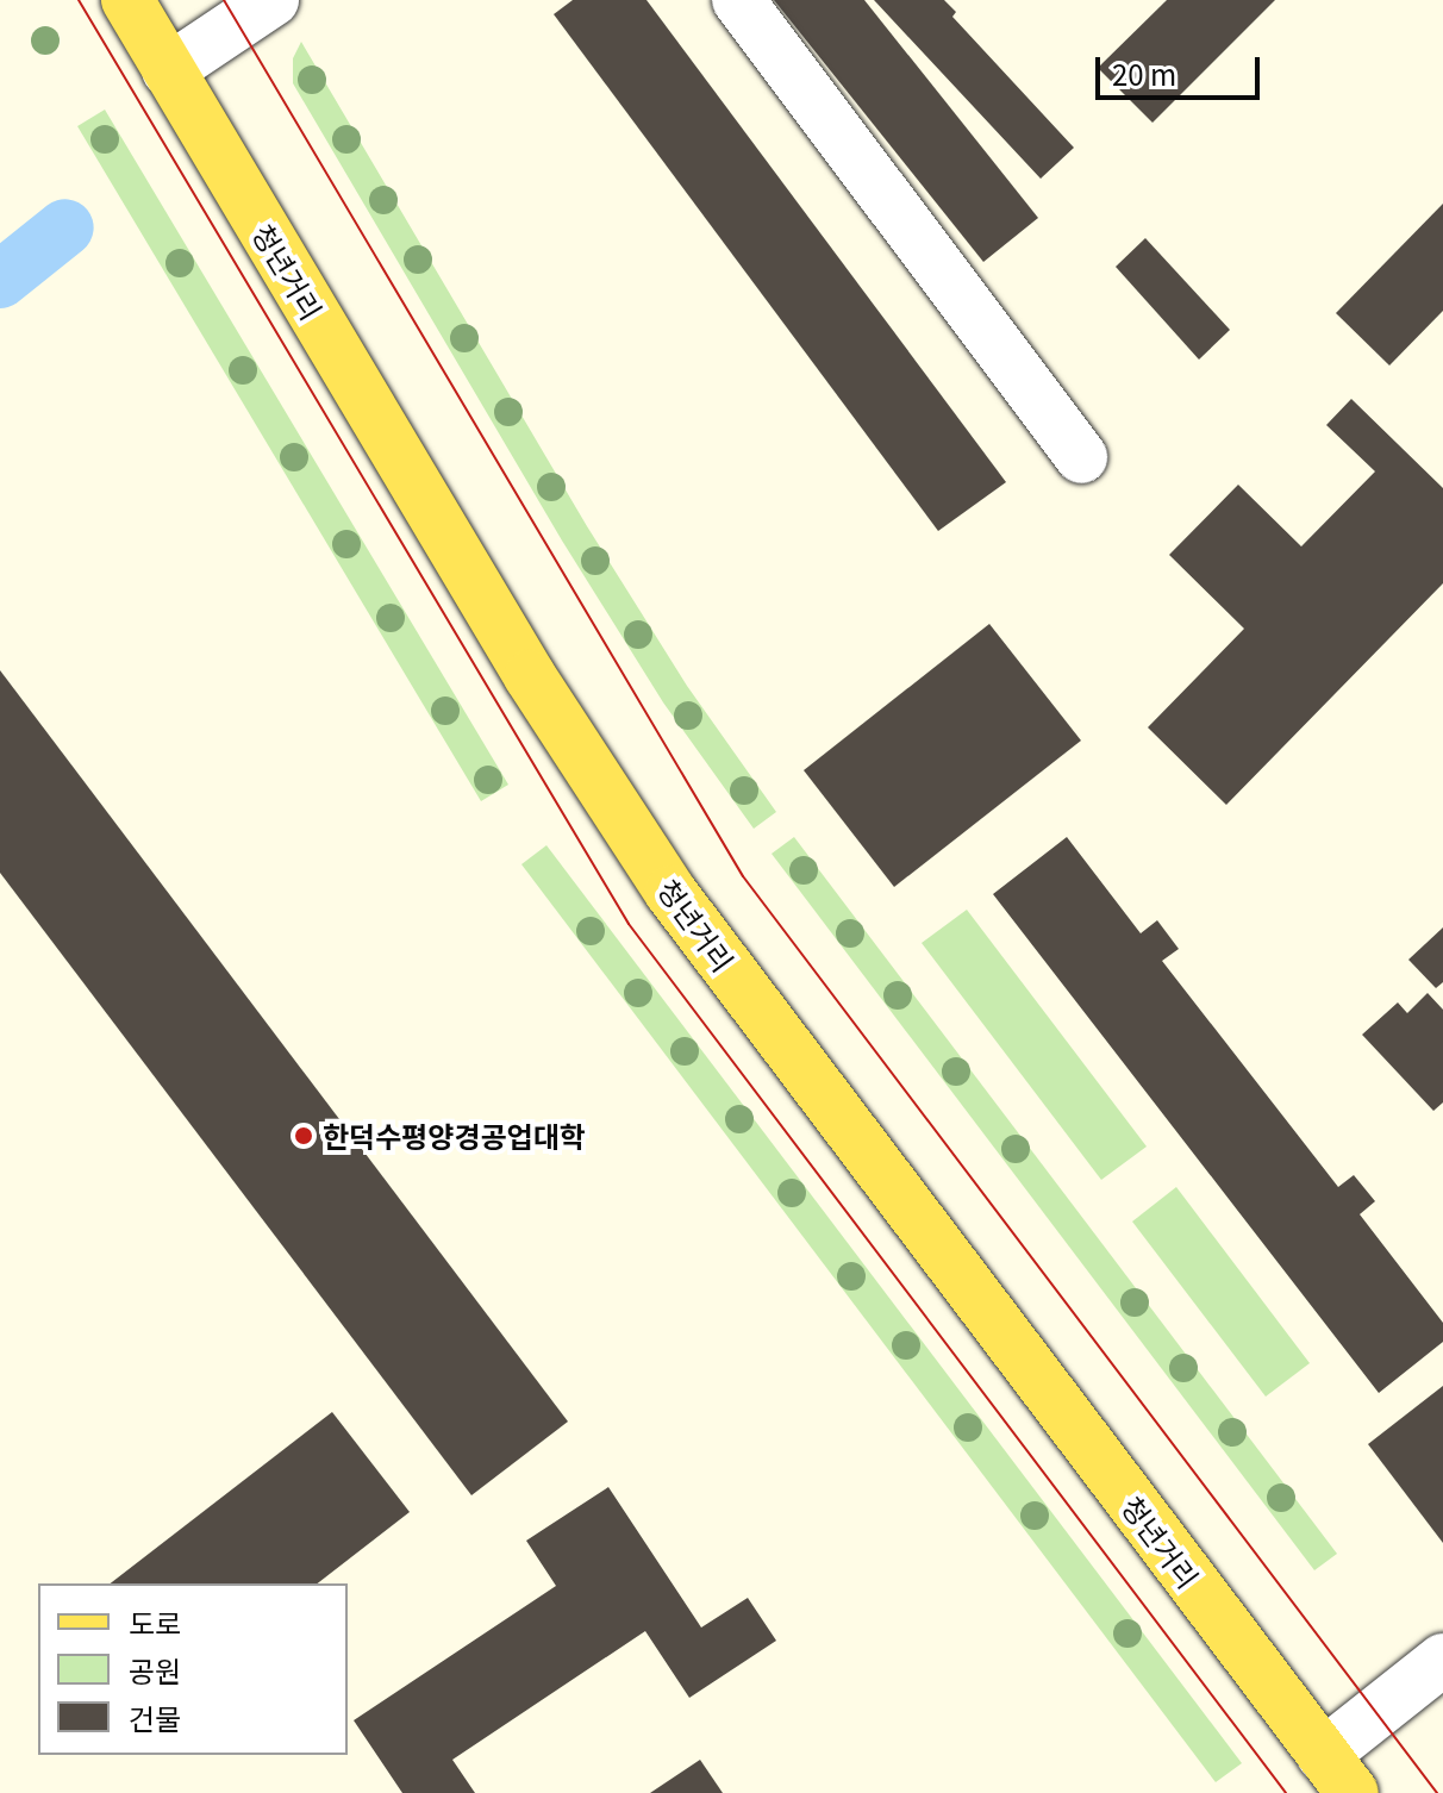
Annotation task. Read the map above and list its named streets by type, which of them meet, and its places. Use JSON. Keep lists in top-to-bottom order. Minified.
{"streets":{"main road":["청년거리"]},"places":["한덕수평양경공업대학"],"legend":["도로","공원","건물"],"scale_bar":"20 m"}
